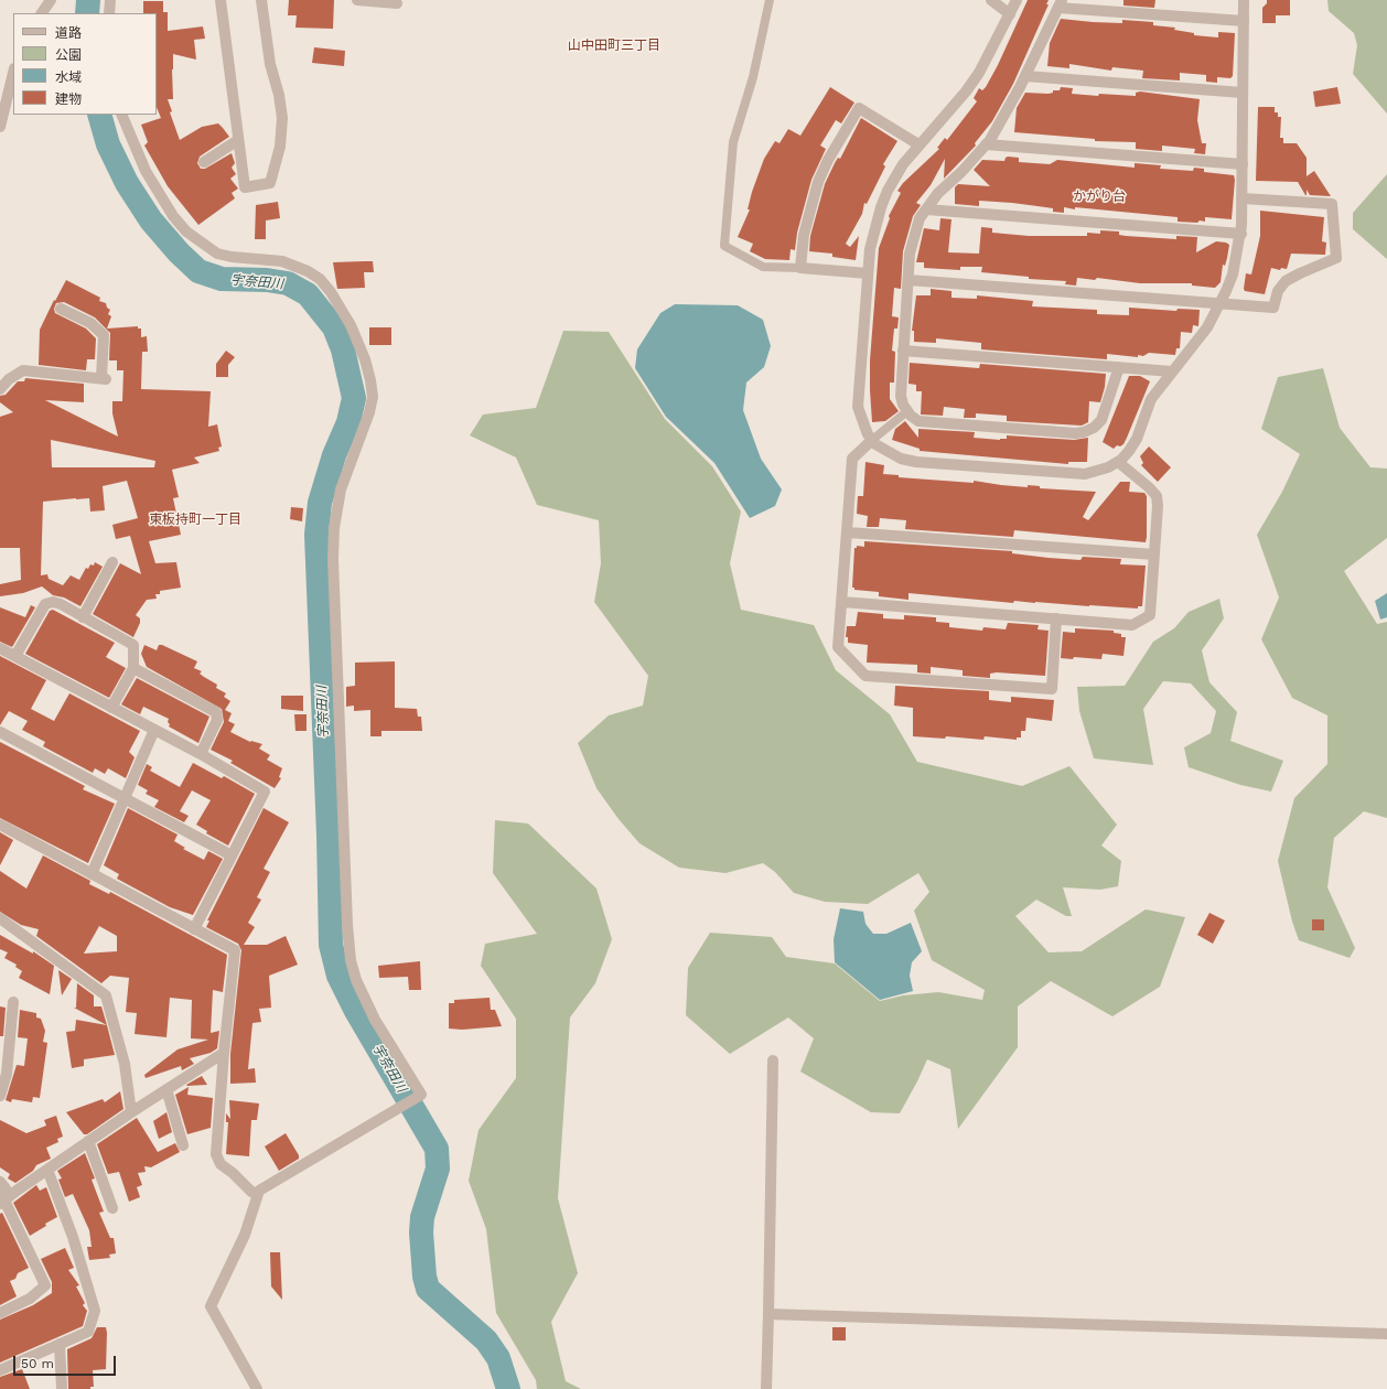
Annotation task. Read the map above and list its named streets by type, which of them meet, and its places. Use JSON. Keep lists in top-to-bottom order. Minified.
{"districts":["山中田町三丁目","かがり台","東板持町一丁目"],"water":["宇奈田川"],"legend":["道路","公園","水域","建物"],"scale_bar":"50 m"}
